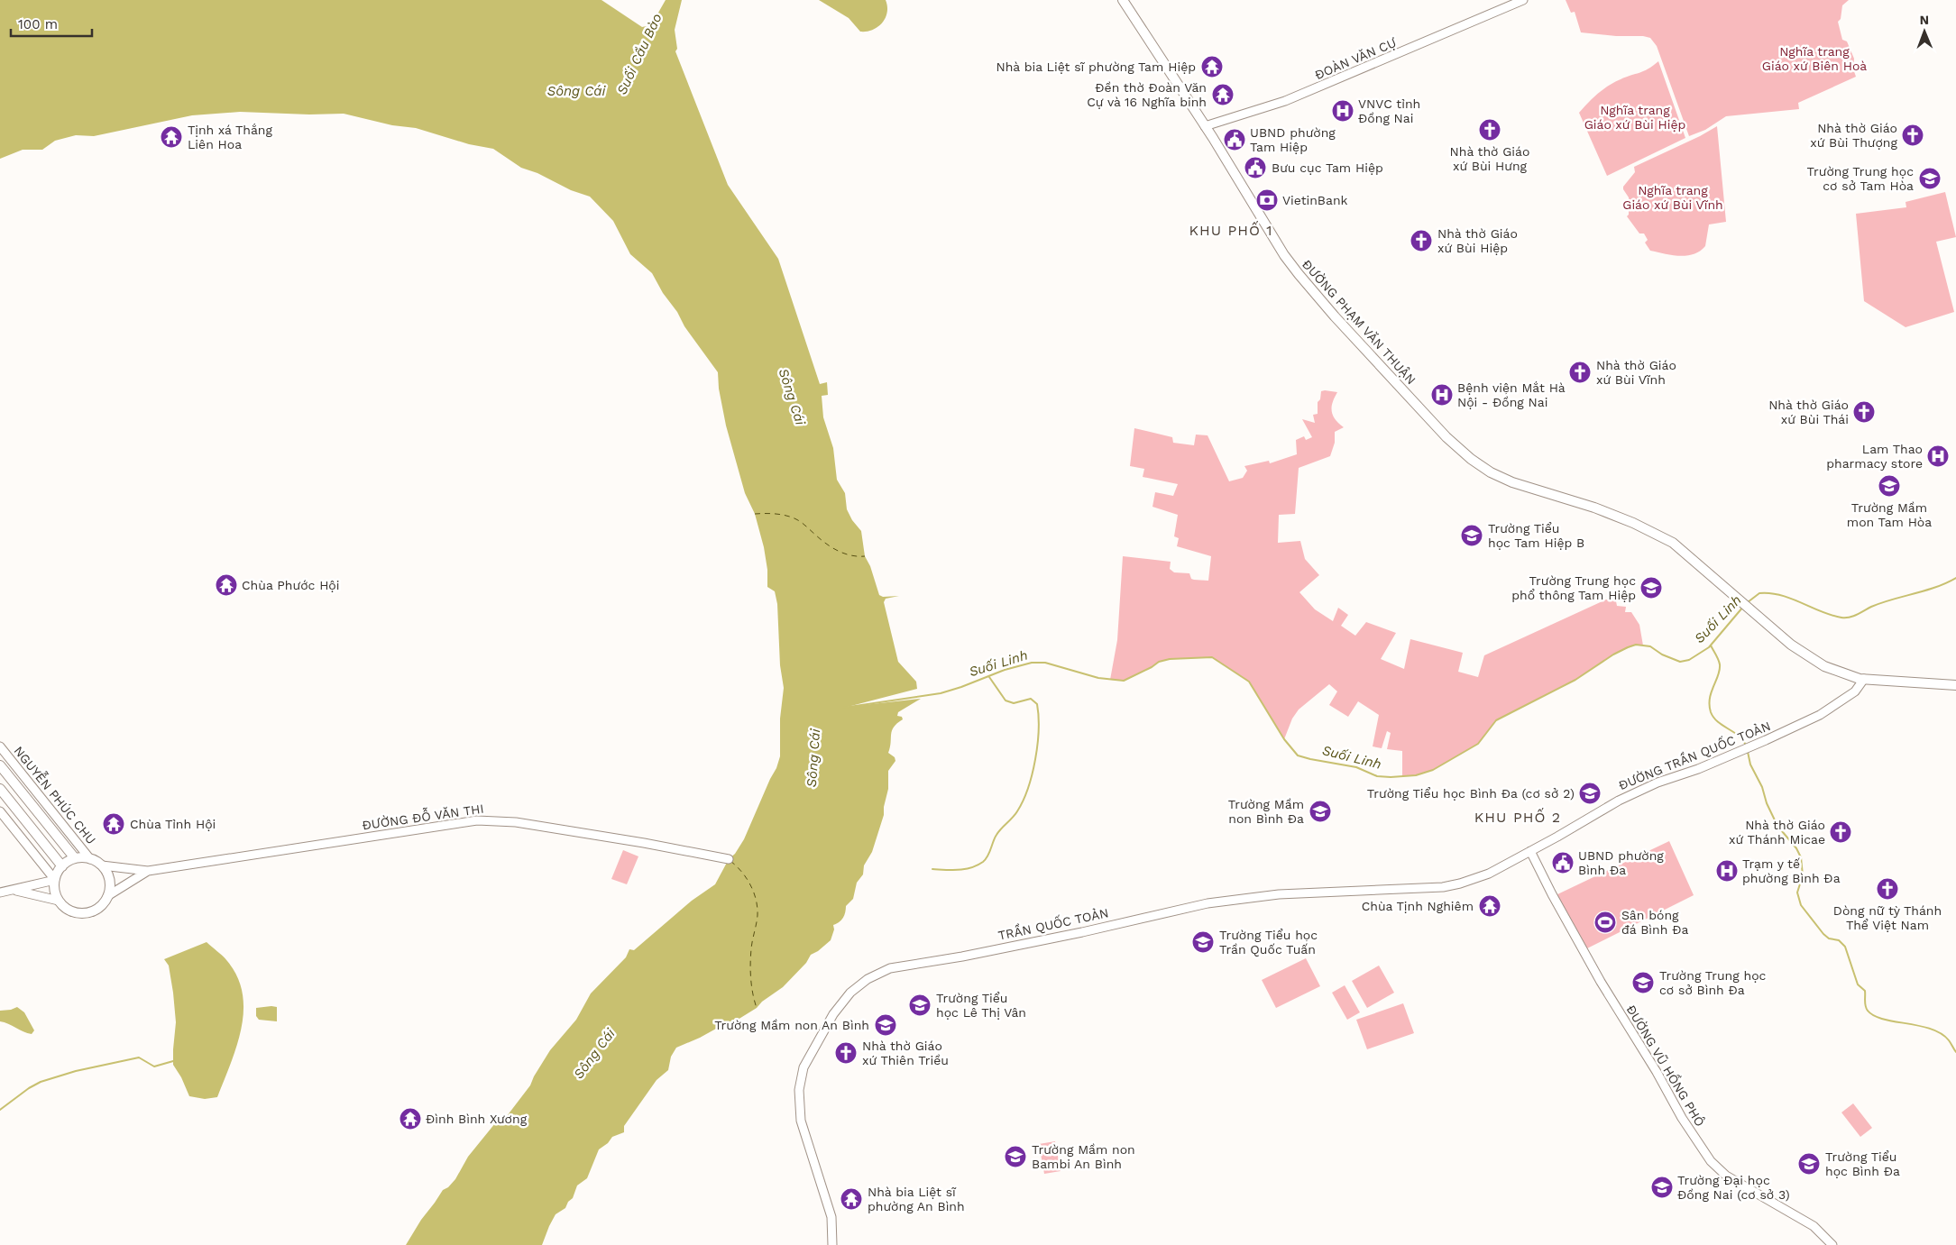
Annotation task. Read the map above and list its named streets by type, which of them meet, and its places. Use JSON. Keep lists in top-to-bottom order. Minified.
{"streets":{"main road":["ĐƯỜNG PHẠM VĂN THUẬN","NGUYỄN PHÚC CHU"],"street":["ĐOÀN VĂN CỰ","ĐƯỜNG TRẦN QUỐC TOẢN","ĐƯỜNG ĐỖ VĂN THI","TRẦN QUỐC TOẢN","ĐƯỜNG VŨ HỒNG PHÔ"]},"crossings":[["ĐOÀN VĂN CỰ","ĐƯỜNG PHẠM VĂN THUẬN"],["ĐƯỜNG PHẠM VĂN THUẬN","ĐƯỜNG TRẦN QUỐC TOẢN"],["ĐƯỜNG TRẦN QUỐC TOẢN","TRẦN QUỐC TOẢN"],["ĐƯỜNG TRẦN QUỐC TOẢN","ĐƯỜNG VŨ HỒNG PHÔ"],["NGUYỄN PHÚC CHU","ĐƯỜNG ĐỖ VĂN THI"],["TRẦN QUỐC TOẢN","ĐƯỜNG VŨ HỒNG PHÔ"]],"districts":["KHU PHỐ 1","KHU PHỐ 2"],"water":["Suối Cầu Bào","Sông Cái","Suối Linh"],"parks":["Nghĩa trang Giáo xứ Biên Hoà","Nghĩa trang Giáo xứ Bùi Hiệp","Nghĩa trang Giáo xứ Bùi Vĩnh"],"places":{"temple":["Nhà bia Liệt sĩ phường Tam Hiệp","Đền thờ Đoàn Văn Cự và 16 Nghĩa binh","Tịnh xá Thắng Liên Hoa","Chùa Phước Hội","Chùa Tỉnh Hội","Chùa Tịnh Nghiêm","Đình Bình Xương","Nhà bia Liệt sĩ phường An Bình"],"hospital":["VNVC tỉnh Đồng Nai","Bệnh viện Mắt Hà Nội - Đồng Nai","Lam Thao pharmacy store","Trạm y tế phường Bình Đa"],"church":["Nhà thờ Giáo xứ Bùi Hưng","Nhà thờ Giáo xứ Bùi Thượng","Nhà thờ Giáo xứ Bùi Hiệp","Nhà thờ Giáo xứ Bùi Vĩnh","Nhà thờ Giáo xứ Bùi Thái","Nhà thờ Giáo xứ Thánh Micae","Dòng nữ tỳ Thánh Thể Việt Nam","Nhà thờ Giáo xứ Thiên Triều"],"public building":["UBND phường Tam Hiệp","Bưu cục Tam Hiệp","UBND phường Bình Đa"],"school or university":["Trường Trung học cơ sở Tam Hòa","Trường Mầm mon Tam Hòa","Trường Tiểu học Tam Hiệp B","Trường Trung học phổ thông Tam Hiệp","Trường Tiểu học Bình Đa (cơ sở 2)","Trường Mầm non Bình Đa","Trường Tiểu học Trần Quốc Tuấn","Trường Trung học cơ sở Bình Đa","Trường Tiểu học Lê Thị Vân","Trường Mầm non An Bình","Trường Mầm non Bambi An Bình","Trường Tiểu học Bình Đa","Trường Đại học Đồng Nai (cơ sở 3)"],"bank":["VietinBank"],"sports":["Sân bóng đá Bình Đa"]},"scale_bar":"100 m","north":"top"}
